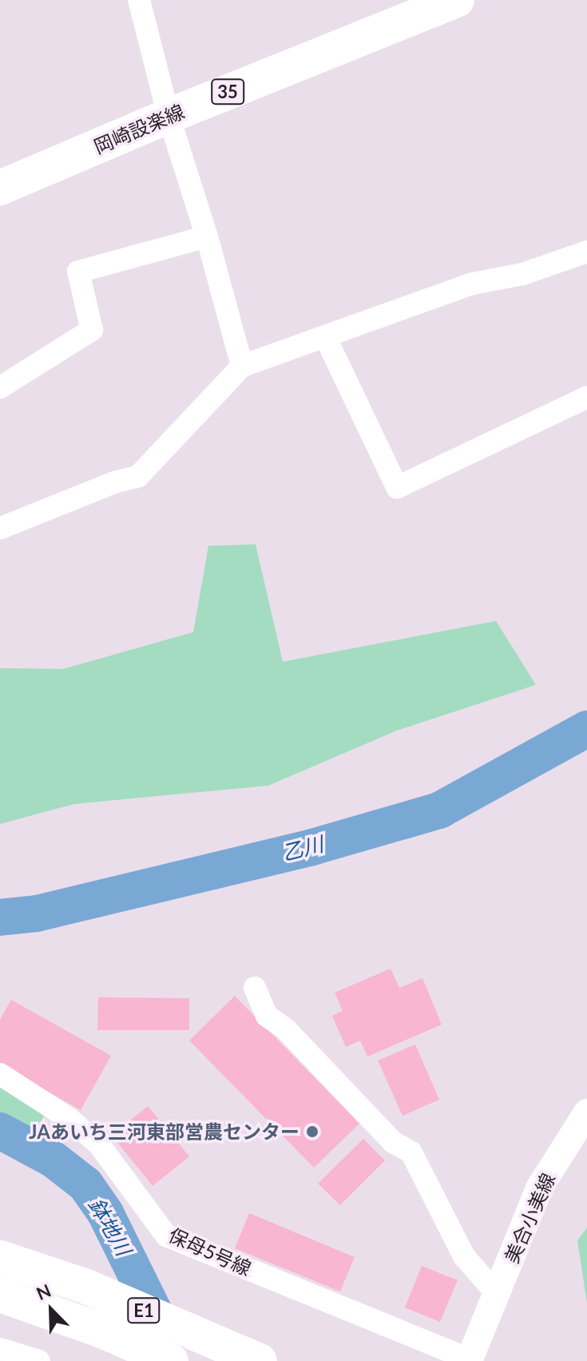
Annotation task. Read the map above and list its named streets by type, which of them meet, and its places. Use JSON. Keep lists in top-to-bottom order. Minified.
{"streets":{"main road":["35","岡崎設楽線","E1"],"street":["美合小美線","保母5号線"]},"crossings":[["美合小美線","保母5号線"]],"water":["乙川","鉢地川"],"places":["JAあいち三河東部営農センター"],"north":"top left"}
